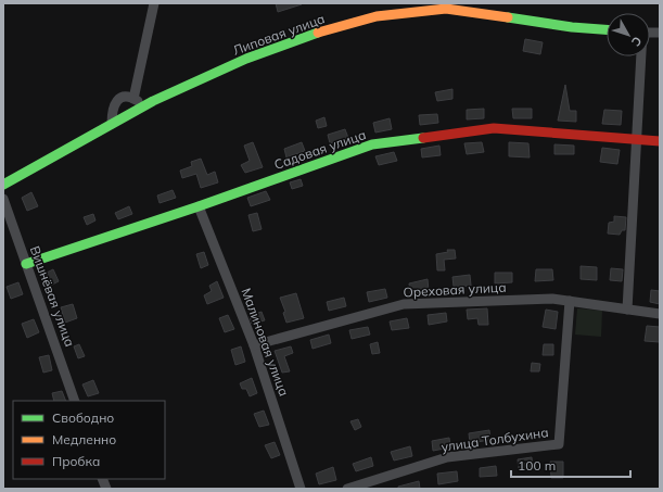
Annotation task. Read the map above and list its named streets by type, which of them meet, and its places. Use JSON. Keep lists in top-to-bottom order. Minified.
{"streets":{"street":["Липовая улица","Садовая улица","Ореховая улица","Вишнёвая улица","Малиновая улица","улица Толбухина"]},"crossings":[["Садовая улица","Вишнёвая улица"],["Садовая улица","Малиновая улица"],["Ореховая улица","Малиновая улица"],["Ореховая улица","улица Толбухина"]],"legend":["Свободно","Медленно","Пробка"],"scale_bar":"100 m","north":"bottom right"}
